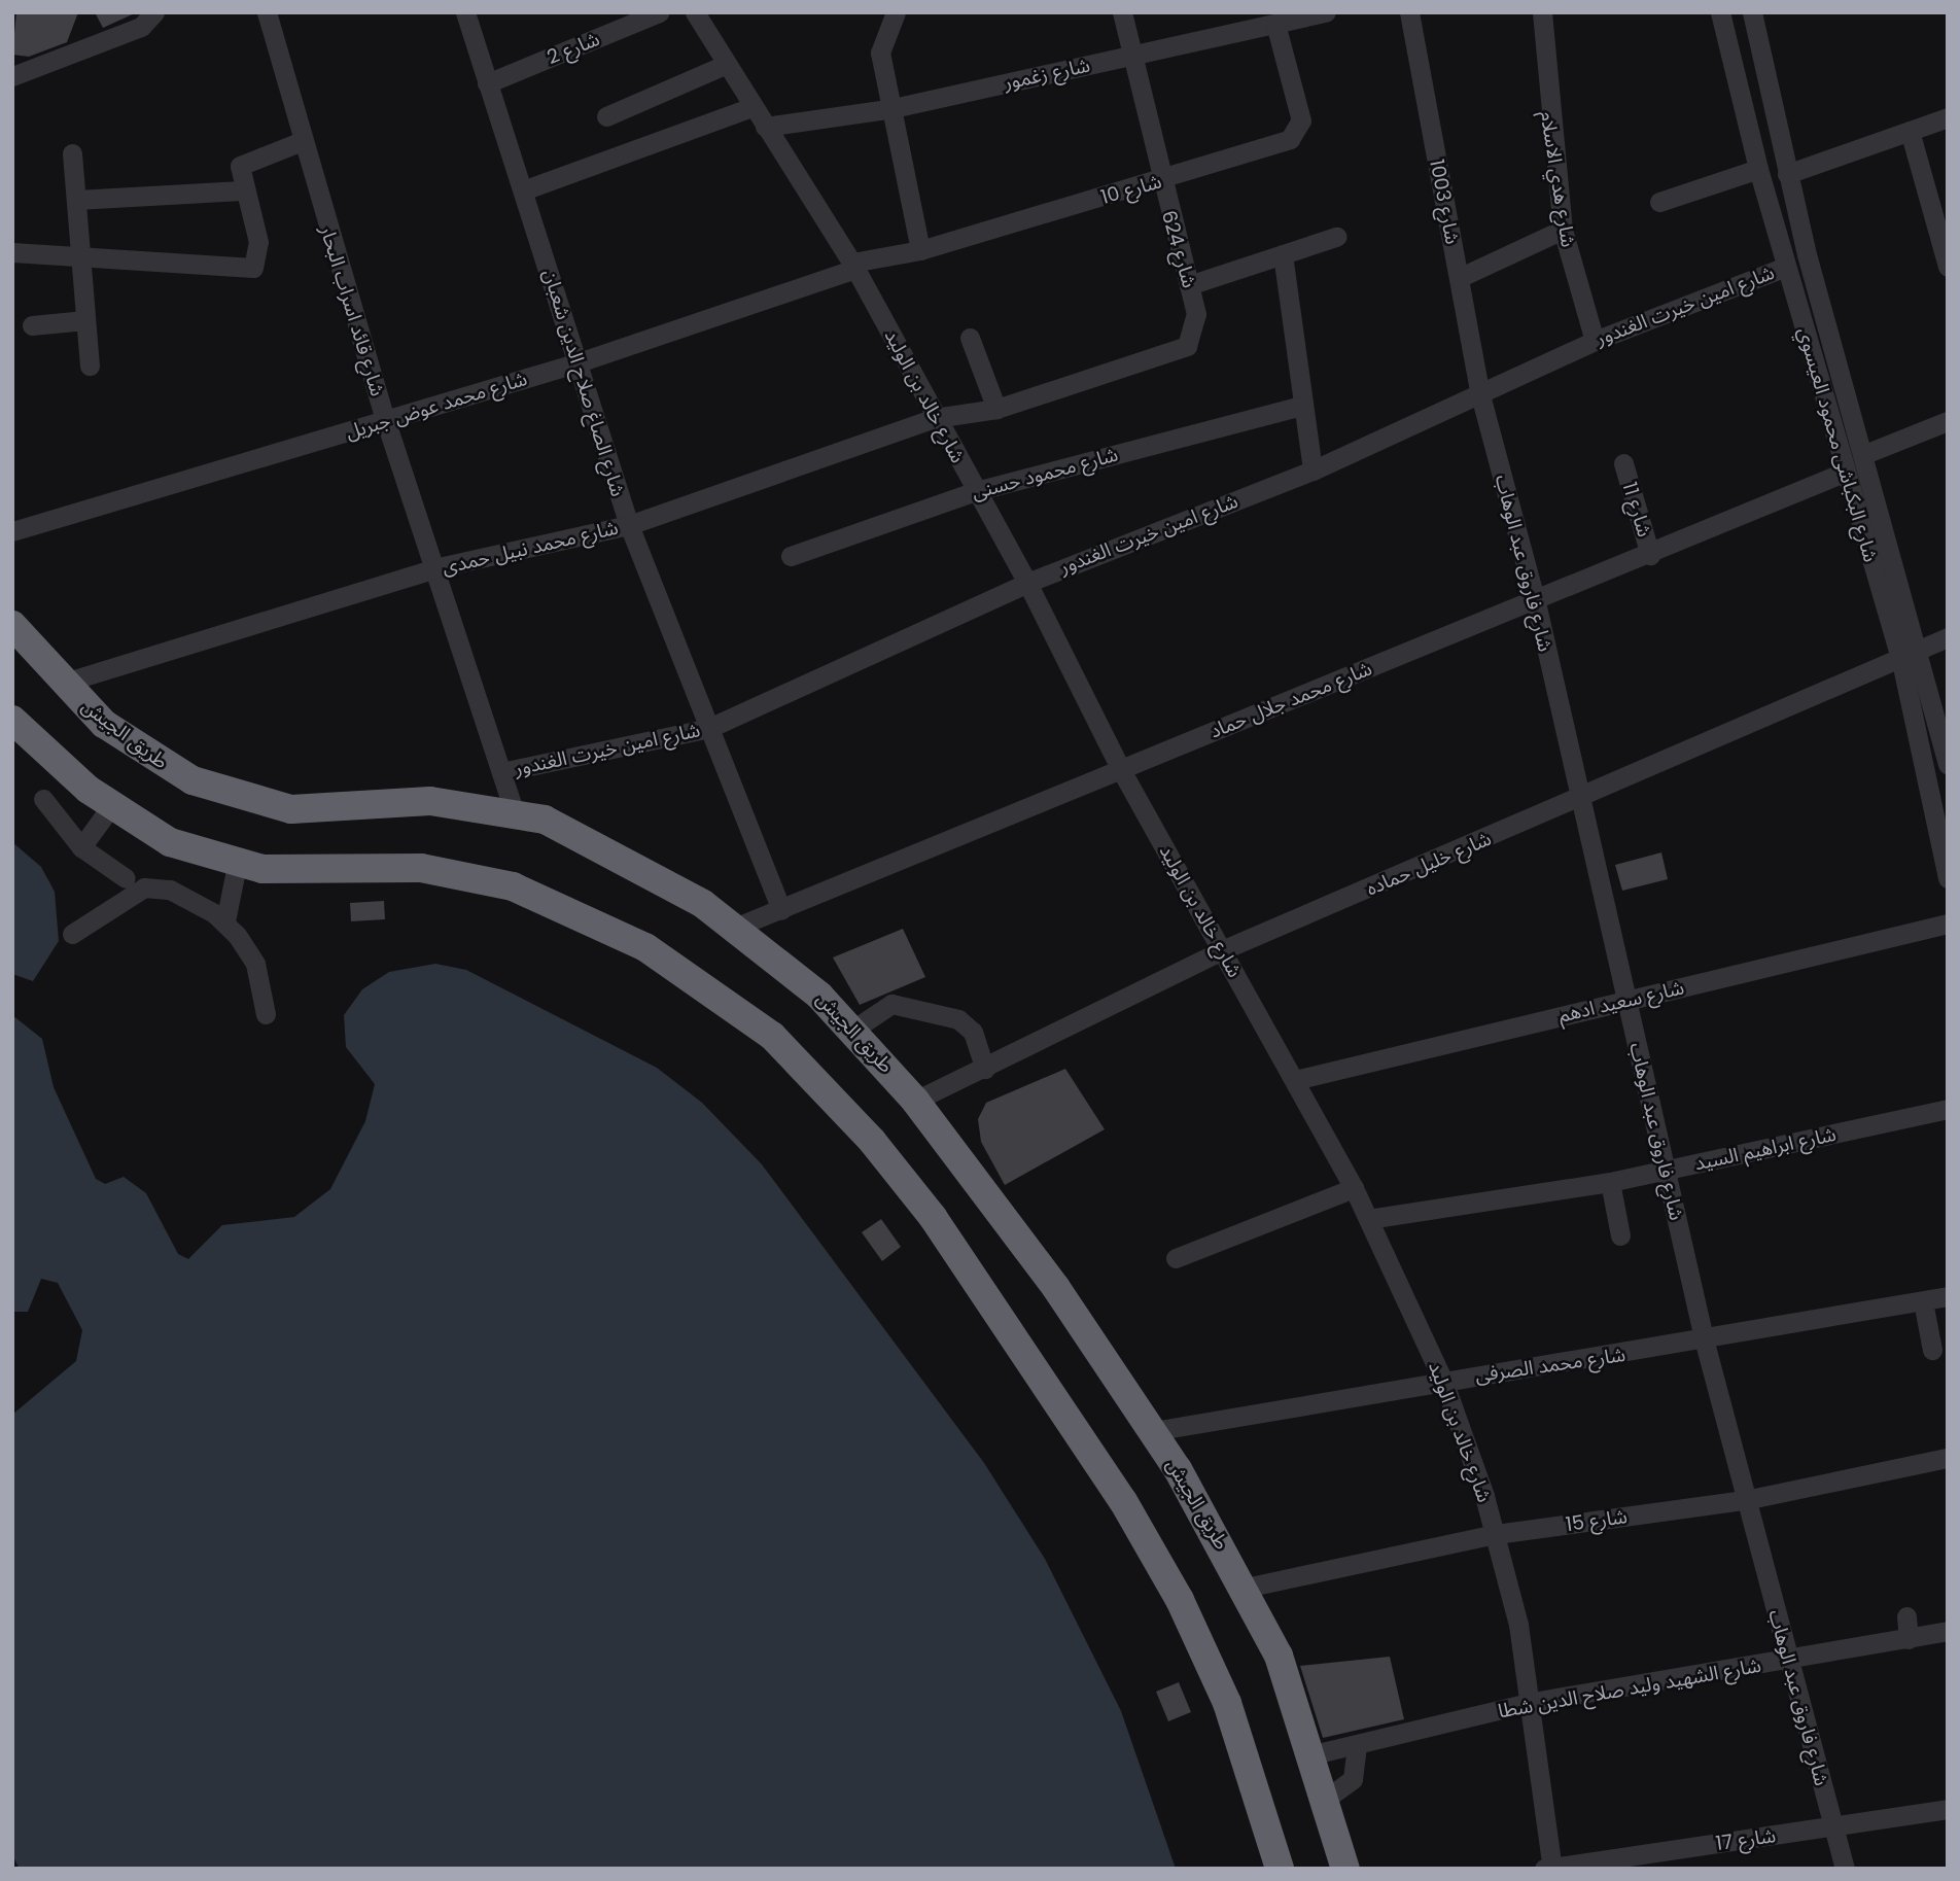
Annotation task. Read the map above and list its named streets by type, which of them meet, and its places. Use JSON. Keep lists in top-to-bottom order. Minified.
{"streets":{"highway":["طريق الجيش"],"street":["شارع 2","شارع زغمور","شارع هدي الاسلام","شارع 10","شارع 1003","شارع 624","شارع امين خيرت الغندور","شارع قائد اسراب البحار","شارع الصاغ صلاح الدين شعبان","شارع خالد بن الوليد","شارع محمد عوض جبريل","شارع البكباشى محمود العيسوي","شارع محمود حسنى","شارع 11","شارع محمد نبيل حمدى","شارع فاروق عبد الوهاب","شارع محمد جلال حماد","شارع خليل حماده","شارع سعيد ادهم","شارع ابراهيم السيد","شارع محمد الصرفى","شارع 15","شارع الشهيد وليد صلاح الدين شطا","شارع 17"]},"crossings":[["شارع 2","شارع الصاغ صلاح الدين شعبان"],["شارع زغمور","شارع 10"],["شارع زغمور","شارع 624"],["شارع زغمور","شارع خالد بن الوليد"],["شارع هدي الاسلام","شارع امين خيرت الغندور"],["شارع 10","شارع 624"],["شارع 10","شارع خالد بن الوليد"],["شارع 10","شارع محمد عوض جبريل"],["شارع 1003","شارع امين خيرت الغندور"],["شارع 1003","شارع فاروق عبد الوهاب"],["شارع 624","شارع محمد نبيل حمدى"],["شارع امين خيرت الغندور","شارع قائد اسراب البحار"],["شارع امين خيرت الغندور","شارع الصاغ صلاح الدين شعبان"],["شارع امين خيرت الغندور","شارع خالد بن الوليد"],["شارع امين خيرت الغندور","شارع البكباشى محمود العيسوي"],["شارع امين خيرت الغندور","شارع فاروق عبد الوهاب"],["شارع قائد اسراب البحار","شارع محمد عوض جبريل"],["شارع قائد اسراب البحار","شارع محمد نبيل حمدى"],["شارع قائد اسراب البحار","طريق الجيش"],["شارع الصاغ صلاح الدين شعبان","شارع محمد عوض جبريل"],["شارع الصاغ صلاح الدين شعبان","شارع محمد نبيل حمدى"],["شارع الصاغ صلاح الدين شعبان","شارع محمد جلال حماد"],["شارع خالد بن الوليد","شارع محمد عوض جبريل"],["شارع خالد بن الوليد","شارع محمود حسنى"],["شارع خالد بن الوليد","شارع محمد نبيل حمدى"],["شارع خالد بن الوليد","شارع محمد جلال حماد"],["شارع خالد بن الوليد","شارع خليل حماده"],["شارع خالد بن الوليد","شارع سعيد ادهم"],["شارع خالد بن الوليد","شارع ابراهيم السيد"],["شارع خالد بن الوليد","شارع محمد الصرفى"],["شارع خالد بن الوليد","شارع 15"],["شارع خالد بن الوليد","شارع الشهيد وليد صلاح الدين شطا"],["شارع خالد بن الوليد","شارع 17"],["شارع البكباشى محمود العيسوي","شارع محمد جلال حماد"],["شارع البكباشى محمود العيسوي","شارع خليل حماده"],["شارع 11","شارع محمد جلال حماد"],["شارع محمد نبيل حمدى","طريق الجيش"],["شارع فاروق عبد الوهاب","شارع محمد جلال حماد"],["شارع فاروق عبد الوهاب","شارع خليل حماده"],["شارع فاروق عبد الوهاب","شارع سعيد ادهم"],["شارع فاروق عبد الوهاب","شارع ابراهيم السيد"],["شارع فاروق عبد الوهاب","شارع محمد الصرفى"],["شارع فاروق عبد الوهاب","شارع 15"],["شارع فاروق عبد الوهاب","شارع الشهيد وليد صلاح الدين شطا"],["شارع فاروق عبد الوهاب","شارع 17"],["شارع محمد جلال حماد","طريق الجيش"],["طريق الجيش","شارع خليل حماده"],["طريق الجيش","شارع محمد الصرفى"],["طريق الجيش","شارع 15"],["طريق الجيش","شارع الشهيد وليد صلاح الدين شطا"]]}
